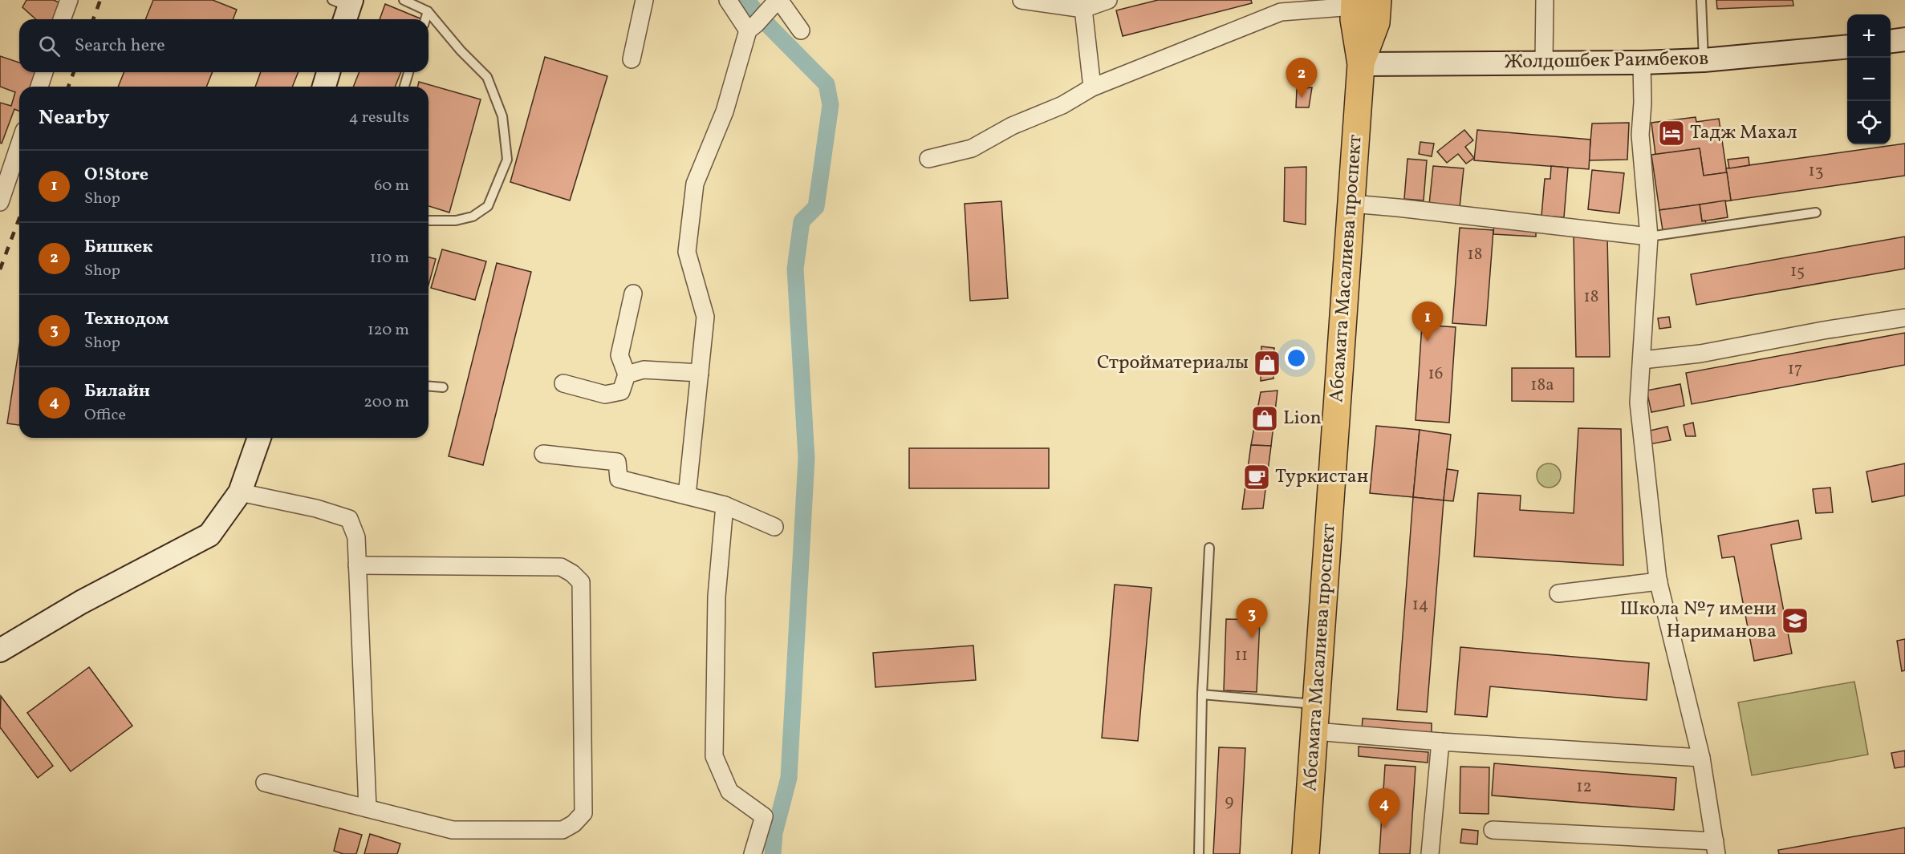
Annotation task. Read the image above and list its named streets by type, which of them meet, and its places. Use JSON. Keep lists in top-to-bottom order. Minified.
{"streets":{"main road":["Жолдошбек Раимбеков","Абсамата Масалиева проспект"]},"crossings":[["Жолдошбек Раимбеков","Абсамата Масалиева проспект"]],"places":{"hotel":["Тадж Махал"],"shop":["Стройматериалы","Lion"],"cafe":["Туркистан"],"school or university":["Школа №7 имени Нариманова"]},"house_numbers":["13","18","15","18","17","16","18а","14","11","12","9"],"page":{"map_buttons":["+","−"],"search":"Search here","pins":["2","1","3","4"],"heading":["Nearby","4 results"],"list":[{"mark":"1","name":"O!Store","note":"Shop","value":"60 m"},{"mark":"2","name":"Бишкек","note":"Shop","value":"110 m"},{"mark":"3","name":"Технодом","note":"Shop","value":"120 m"},{"mark":"4","name":"Билайн","note":"Office","value":"200 m"}]}}
